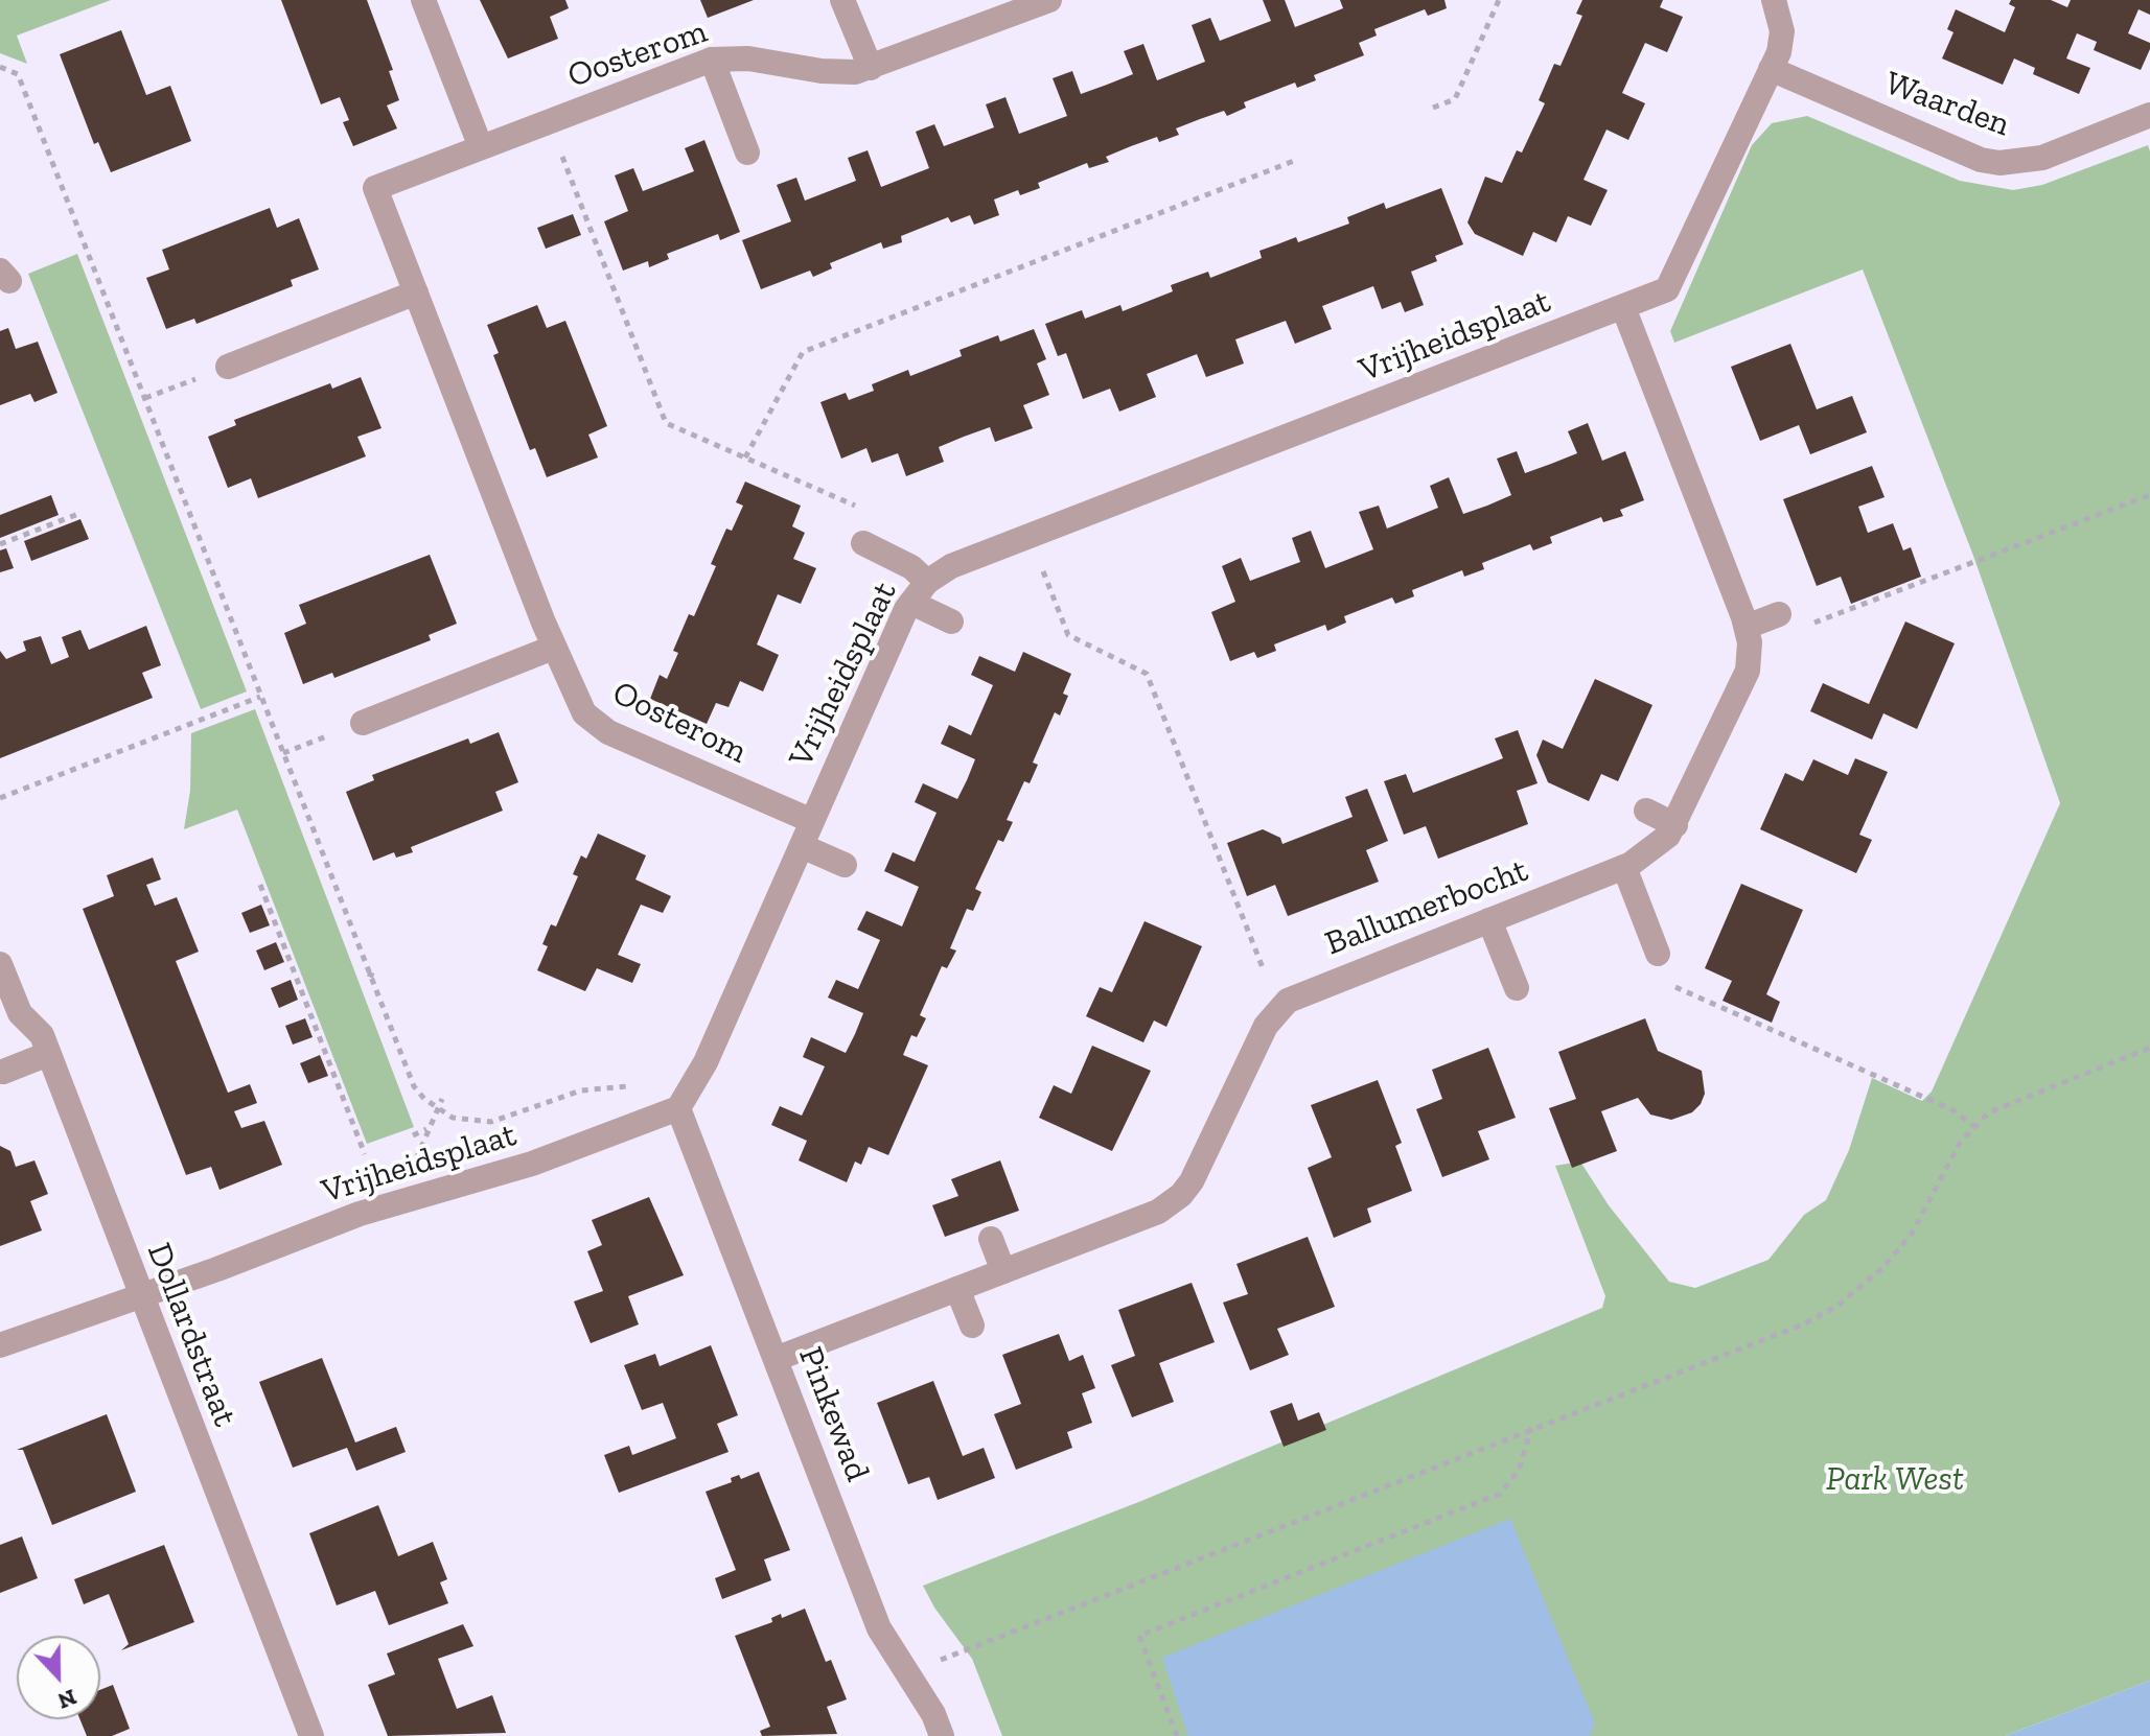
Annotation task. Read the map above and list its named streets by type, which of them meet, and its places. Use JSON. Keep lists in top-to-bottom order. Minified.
{"streets":{"street":["Oosterom","Waarden","Vrijheidsplaat","Ballumerbocht","Dollardstraat","Pinkewad"]},"crossings":[["Oosterom","Vrijheidsplaat"],["Waarden","Vrijheidsplaat"],["Vrijheidsplaat","Ballumerbocht"],["Vrijheidsplaat","Dollardstraat"],["Vrijheidsplaat","Pinkewad"],["Ballumerbocht","Pinkewad"]],"parks":["Park West"],"north":"bottom"}
